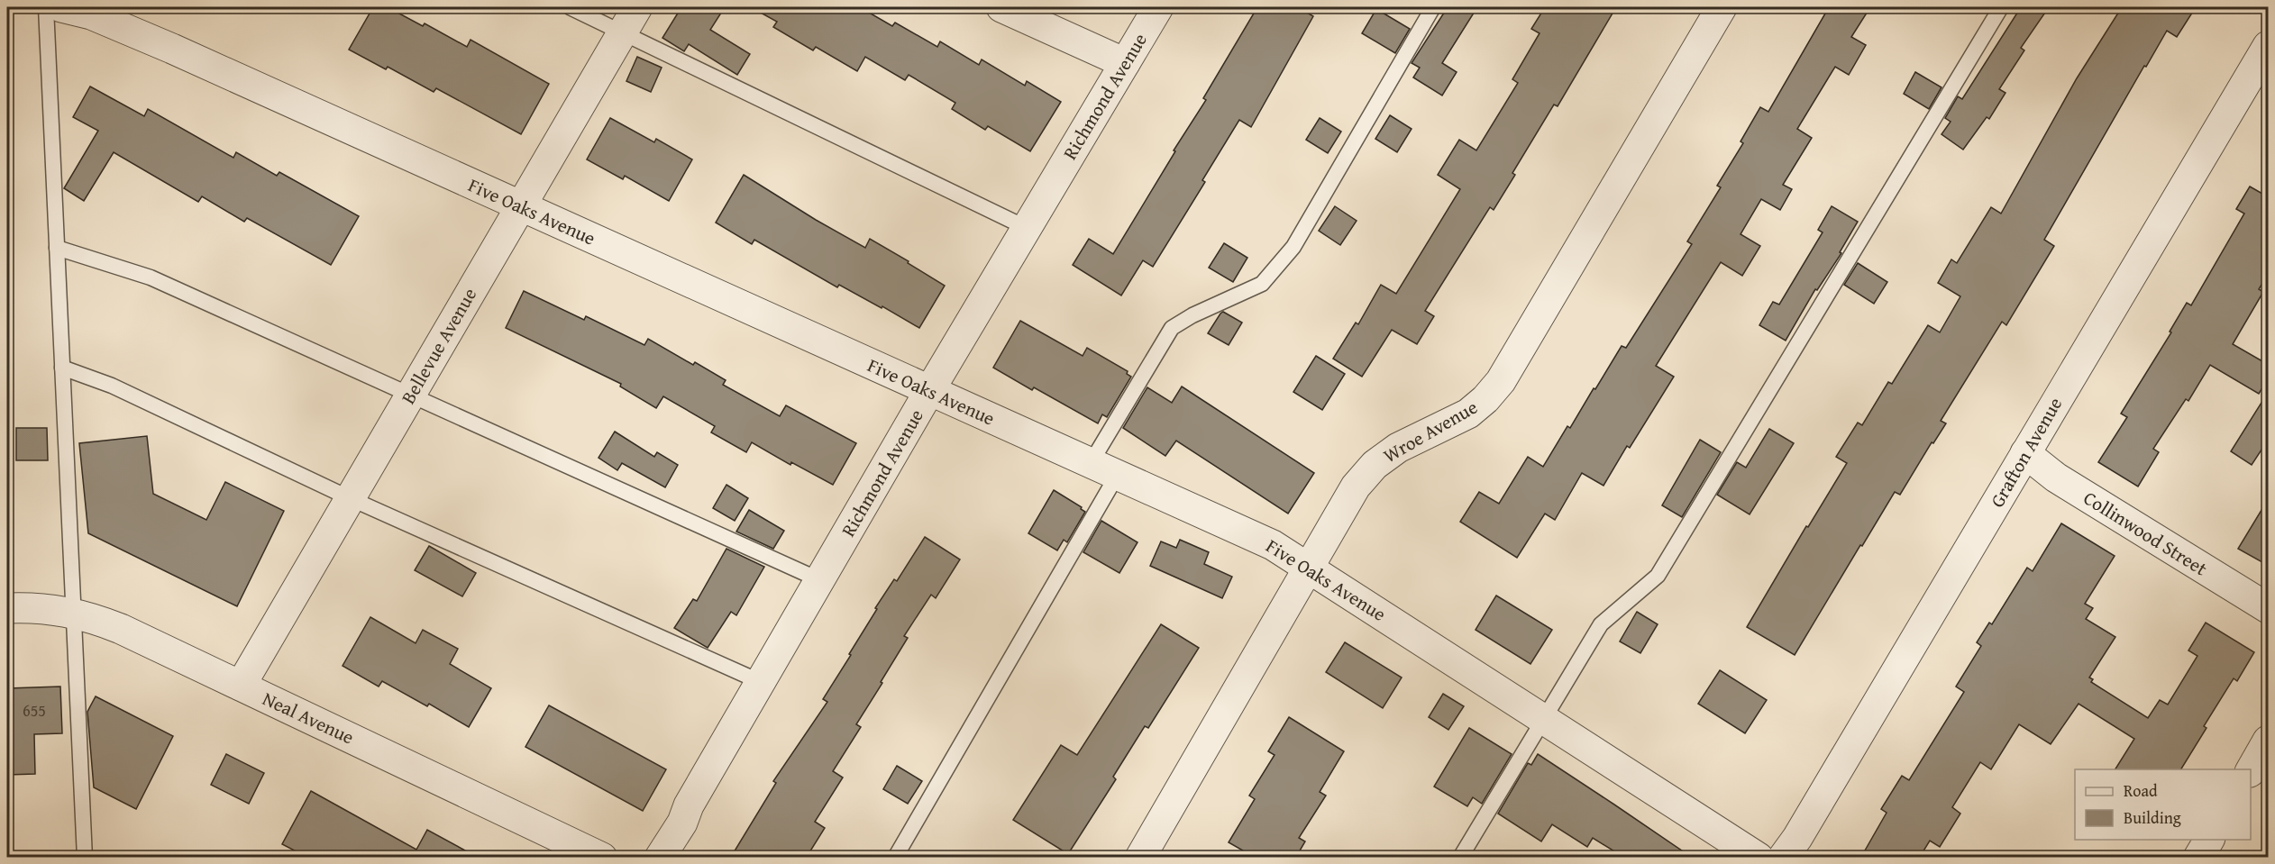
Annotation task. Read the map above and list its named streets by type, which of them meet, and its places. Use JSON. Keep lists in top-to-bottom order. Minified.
{"streets":{"street":["Richmond Avenue","Five Oaks Avenue","Bellevue Avenue","Wroe Avenue","Grafton Avenue","Collinwood Street","Neal Avenue"]},"crossings":[["Richmond Avenue","Five Oaks Avenue"],["Five Oaks Avenue","Bellevue Avenue"],["Five Oaks Avenue","Wroe Avenue"],["Bellevue Avenue","Neal Avenue"],["Grafton Avenue","Collinwood Street"]],"house_numbers":["655"],"legend":["Road","Building"]}
